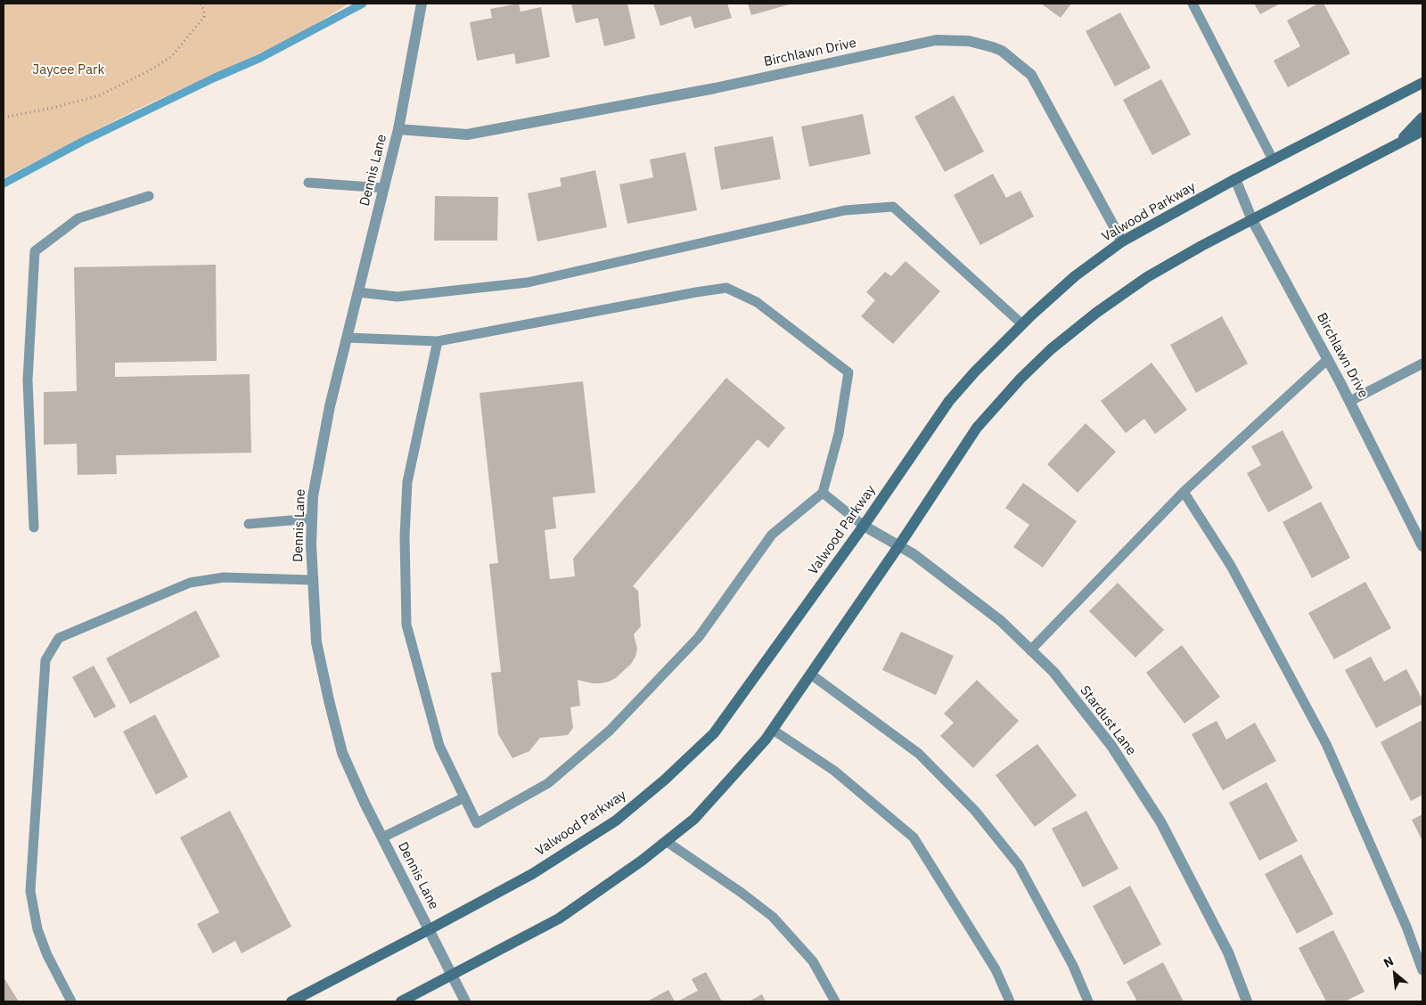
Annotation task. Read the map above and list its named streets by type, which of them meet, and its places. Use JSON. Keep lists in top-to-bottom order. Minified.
{"streets":{"main road":["Valwood Parkway"],"street":["Birchlawn Drive","Dennis Lane","Stardust Lane"]},"crossings":[["Birchlawn Drive","Dennis Lane"],["Birchlawn Drive","Valwood Parkway"],["Dennis Lane","Valwood Parkway"],["Valwood Parkway","Stardust Lane"]],"parks":["Jaycee Park"],"north":"top left"}
